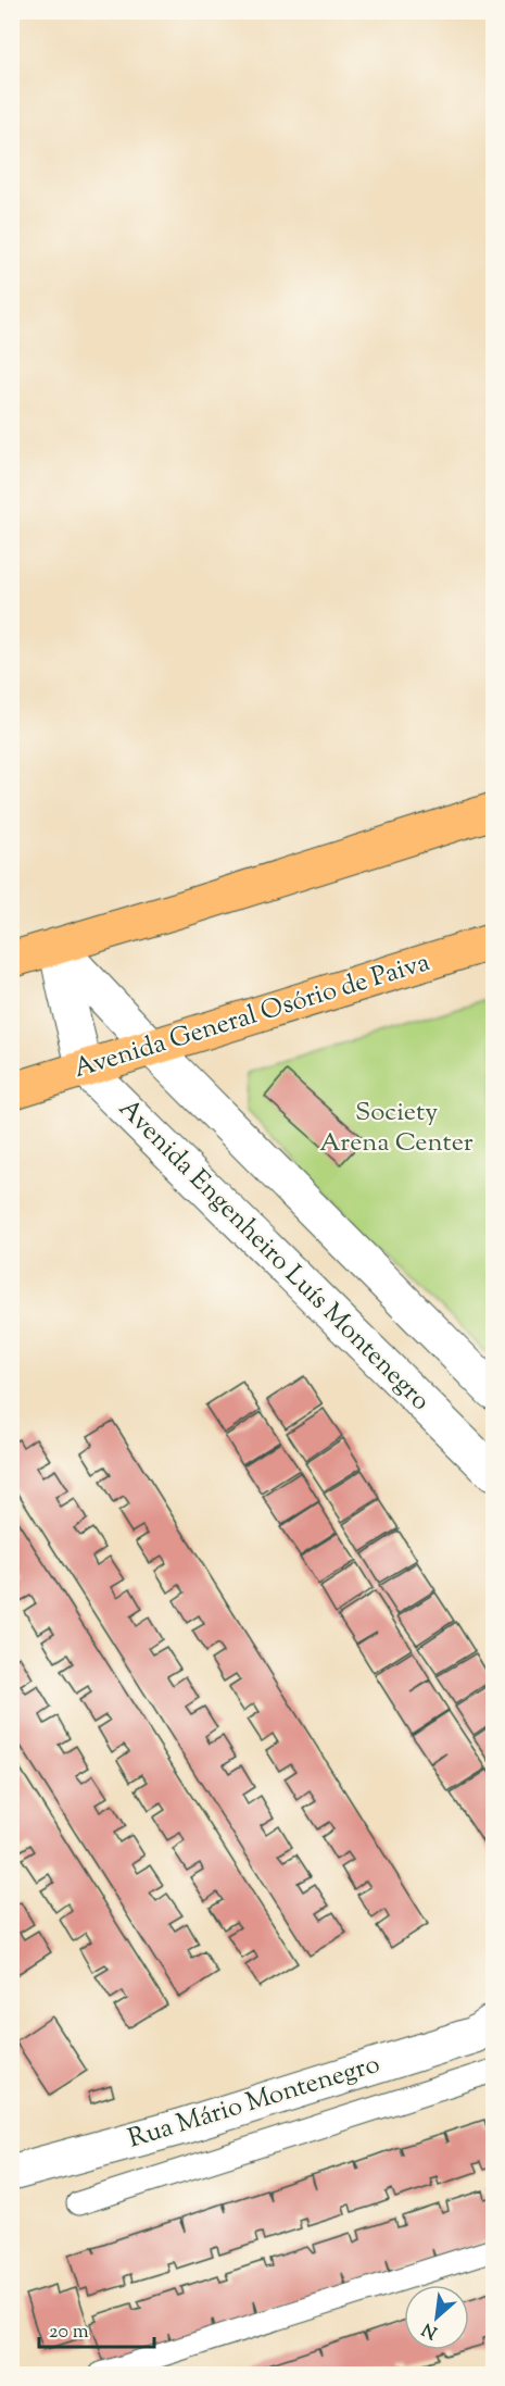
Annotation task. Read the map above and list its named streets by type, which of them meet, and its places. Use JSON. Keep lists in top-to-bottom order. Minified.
{"streets":{"main road":["Avenida General Osório de Paiva"],"street":["Avenida Engenheiro Luís Montenegro","Rua Mário Montenegro"]},"crossings":[["Avenida General Osório de Paiva","Avenida Engenheiro Luís Montenegro"]],"parks":["Society Arena Center"],"scale_bar":"20 m","north":"bottom left"}
